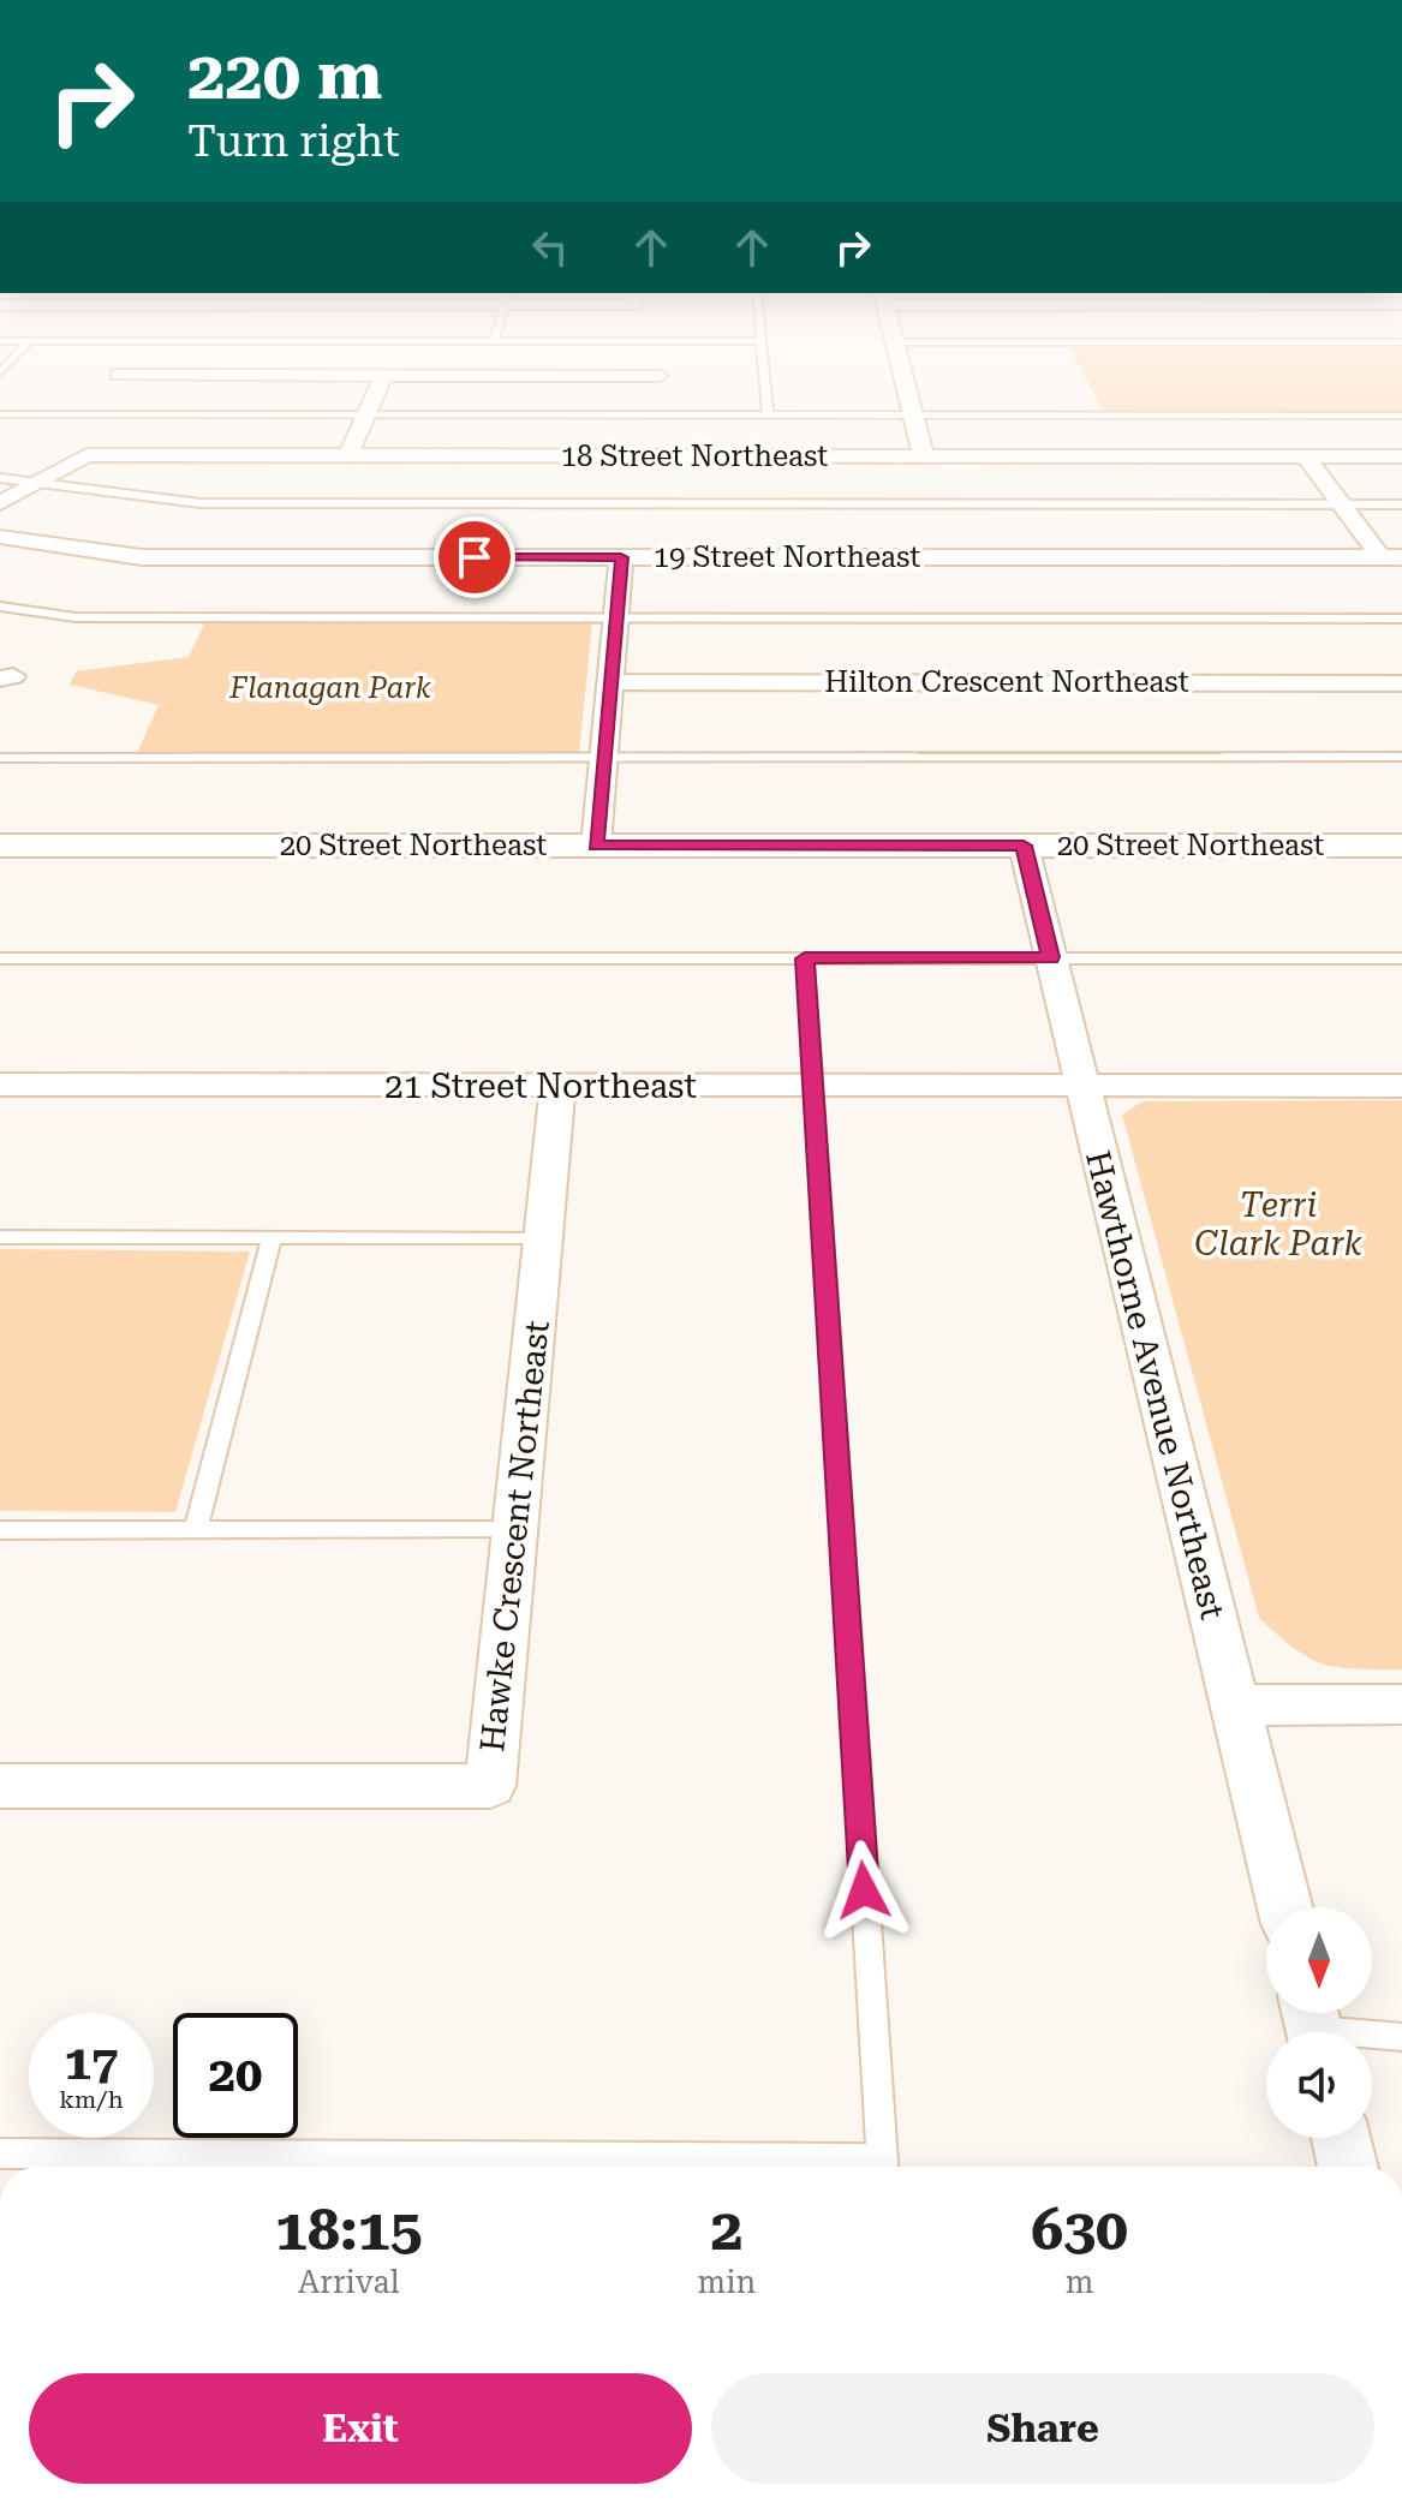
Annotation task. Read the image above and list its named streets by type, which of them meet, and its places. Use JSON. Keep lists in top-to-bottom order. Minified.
{"streets":{"street":["18 Street Northeast","19 Street Northeast","Hilton Crescent Northeast","20 Street Northeast","21 Street Northeast","Hawthorne Avenue Northeast","Hawke Crescent Northeast"]},"crossings":[["20 Street Northeast","Hawthorne Avenue Northeast"],["21 Street Northeast","Hawthorne Avenue Northeast"],["21 Street Northeast","Hawke Crescent Northeast"]],"parks":["Flanagan Park","Terri Clark Park"],"north":"bottom","page":{"turn":["220 m","Turn right"],"speed":"17 km/h","limit":"20","eta":["18:15","Arrival","2","min","630","m"],"buttons":["Exit","Share"]}}
